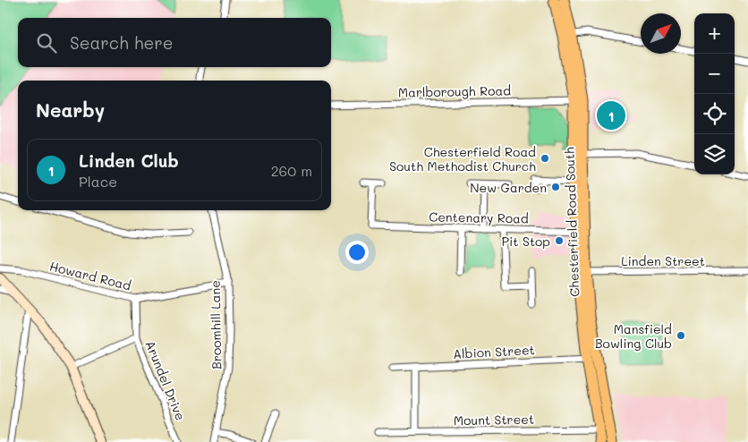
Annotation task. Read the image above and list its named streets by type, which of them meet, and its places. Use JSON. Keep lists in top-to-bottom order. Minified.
{"streets":{"main road":["Chesterfield Road South"],"street":["Marlborough Road","Centenary Road","Linden Street","Howard Road","Broomhill Lane","Albion Street","Arundel Drive","Mount Street"]},"crossings":[["Marlborough Road","Chesterfield Road South"],["Centenary Road","Chesterfield Road South"],["Chesterfield Road South","Linden Street"],["Chesterfield Road South","Albion Street"],["Chesterfield Road South","Mount Street"],["Howard Road","Broomhill Lane"],["Howard Road","Arundel Drive"]],"places":["Chesterfield Road South Methodist Church","New Garden","Pit Stop","Mansfield Bowling Club"],"north":"top right","page":{"map_buttons":["+","−"],"search":"Search here","heading":"Nearby","pins":"1","list":[{"mark":"1","name":"Linden Club","note":"Place","value":"260 m"}]}}
